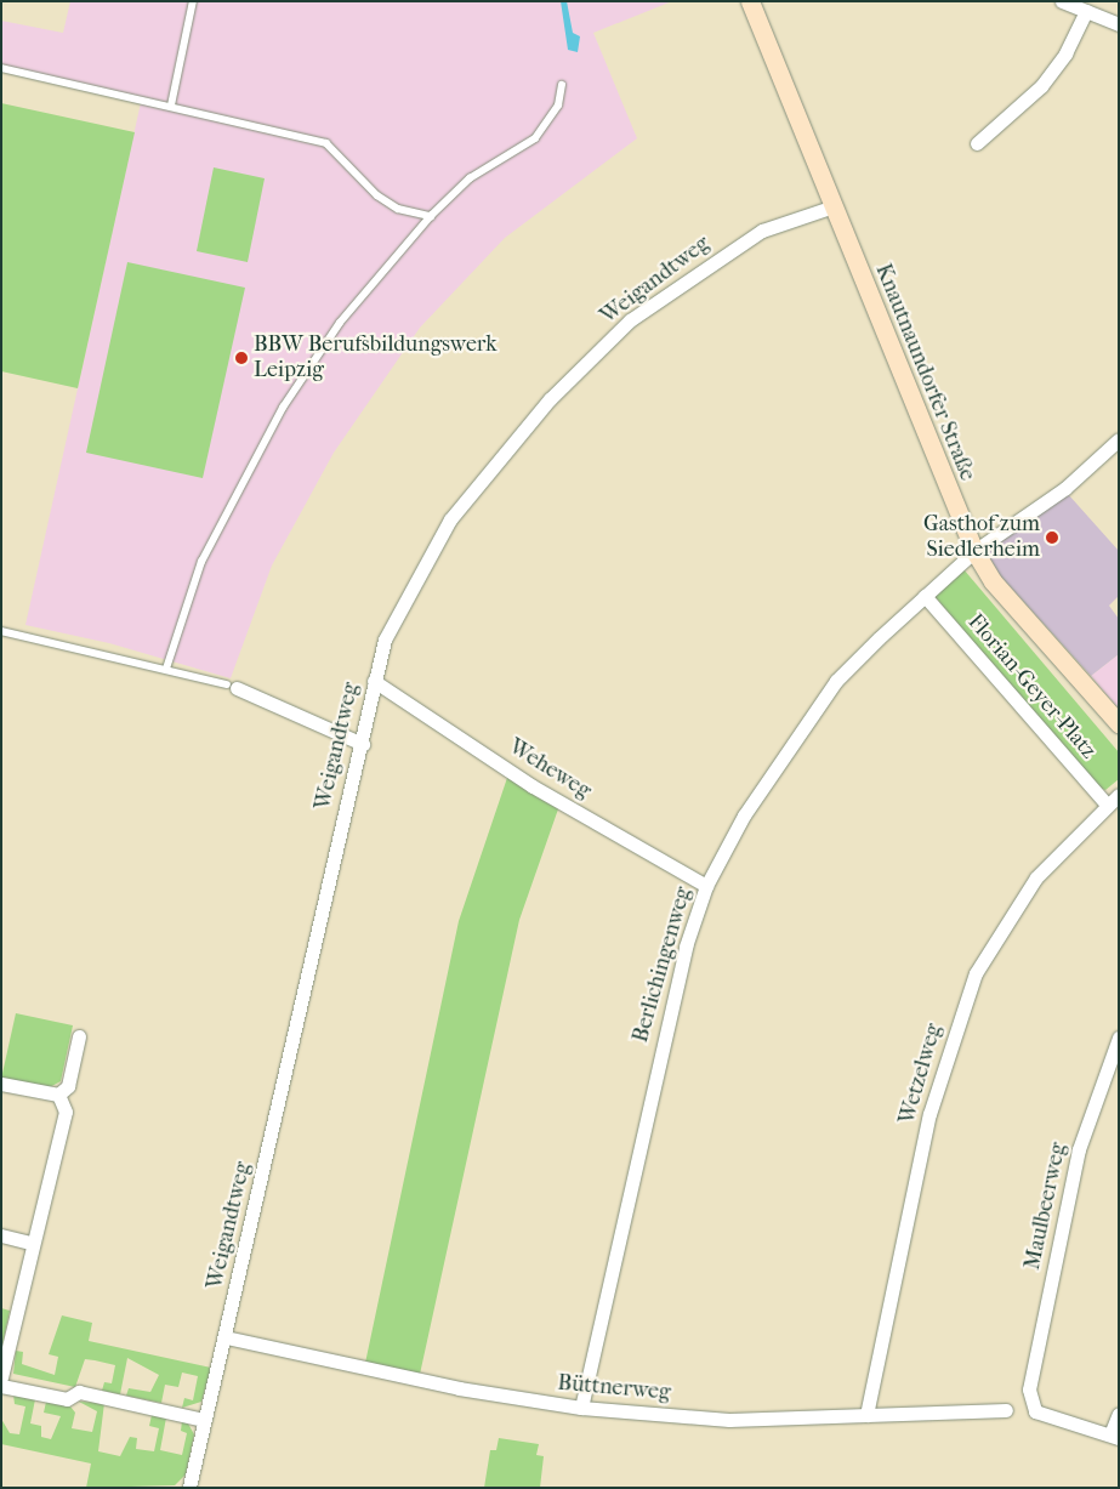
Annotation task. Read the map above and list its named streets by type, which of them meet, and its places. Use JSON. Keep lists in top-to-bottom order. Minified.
{"streets":{"main road":["Knautnaundorfer Straße"],"street":["Weigandtweg","Florian-Geyer-Platz","Weheweg","Berlichingenweg","Wetzelweg","Maulbeerweg","Büttnerweg"]},"crossings":[["Weigandtweg","Knautnaundorfer Straße"],["Weigandtweg","Weheweg"],["Weigandtweg","Büttnerweg"],["Knautnaundorfer Straße","Berlichingenweg"],["Florian-Geyer-Platz","Berlichingenweg"],["Florian-Geyer-Platz","Wetzelweg"],["Weheweg","Berlichingenweg"],["Berlichingenweg","Büttnerweg"],["Wetzelweg","Büttnerweg"]],"places":["BBW Berufsbildungswerk Leipzig","Gasthof zum Siedlerheim"]}
